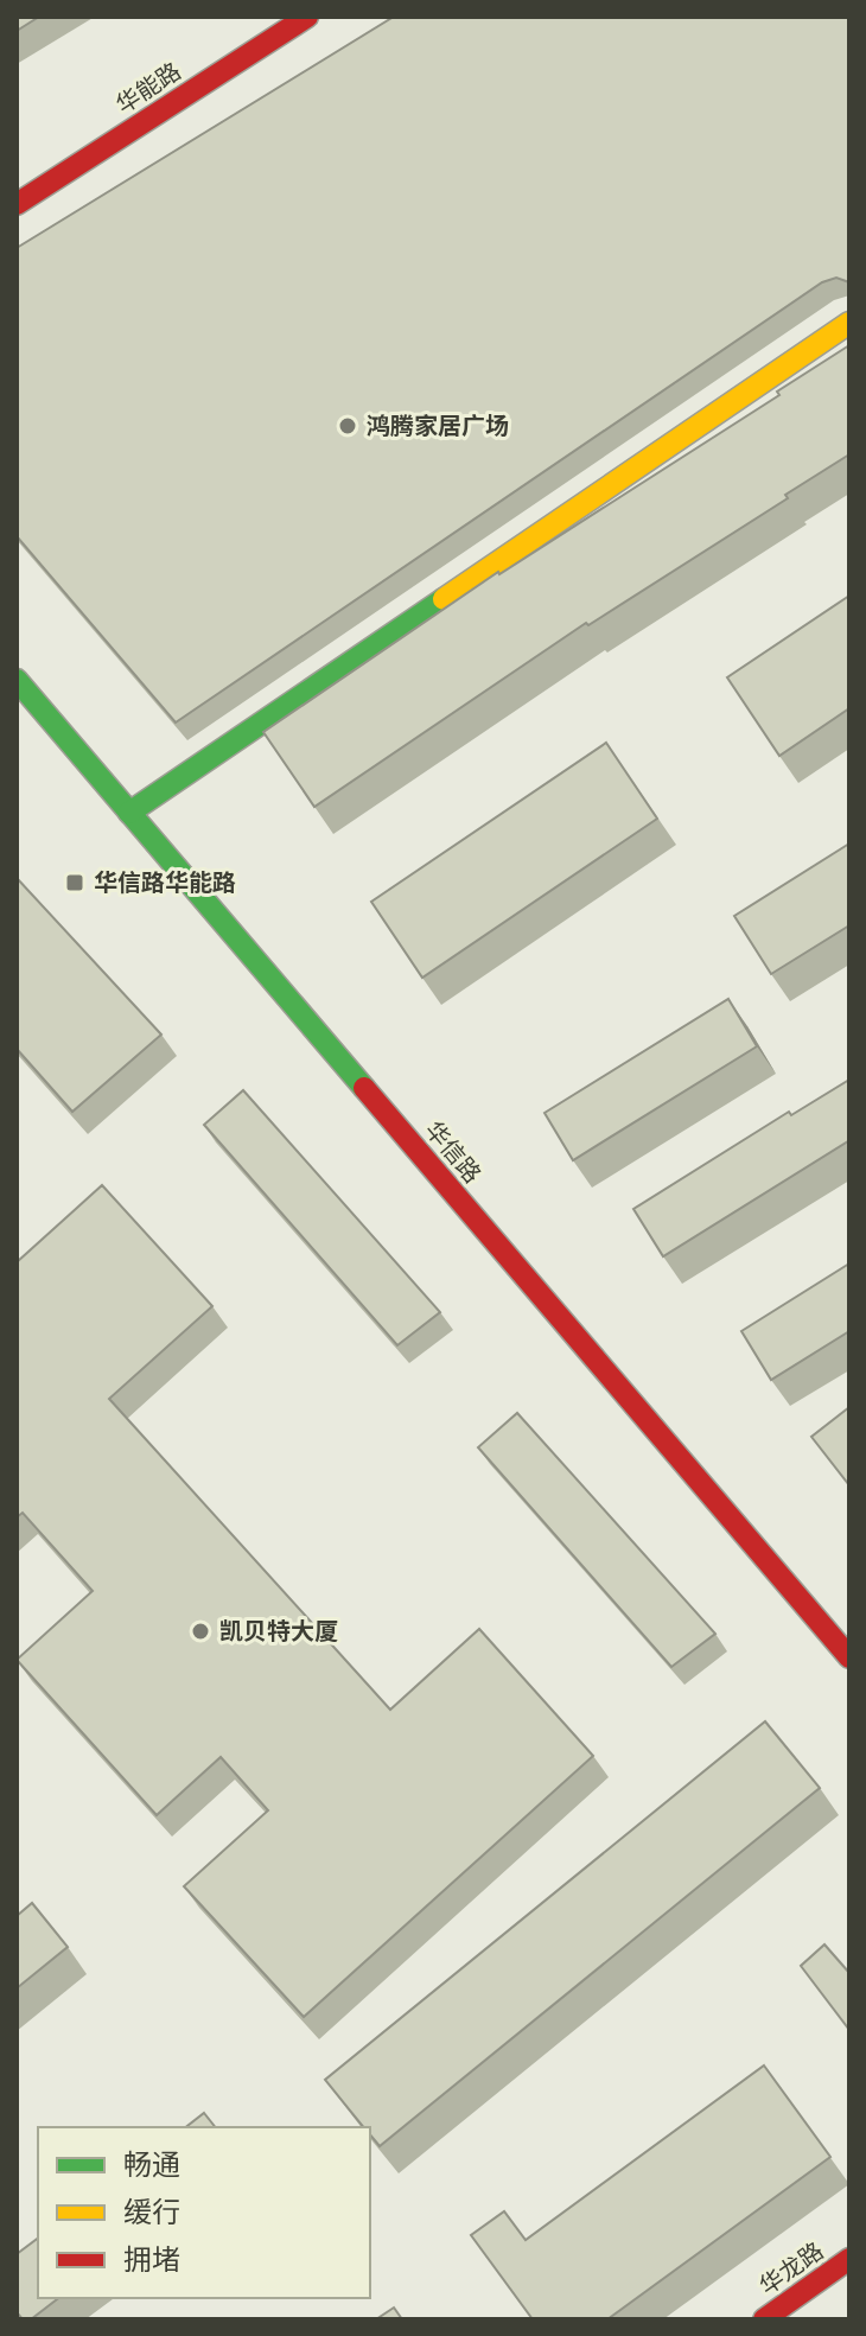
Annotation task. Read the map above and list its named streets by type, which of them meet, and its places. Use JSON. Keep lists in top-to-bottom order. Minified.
{"streets":{"main road":["华能路","华信路","华龙路"]},"places":{"other":["鸿腾家居广场","凯贝特大厦"],"transit":["华信路华能路"]},"legend":["畅通","缓行","拥堵"]}
